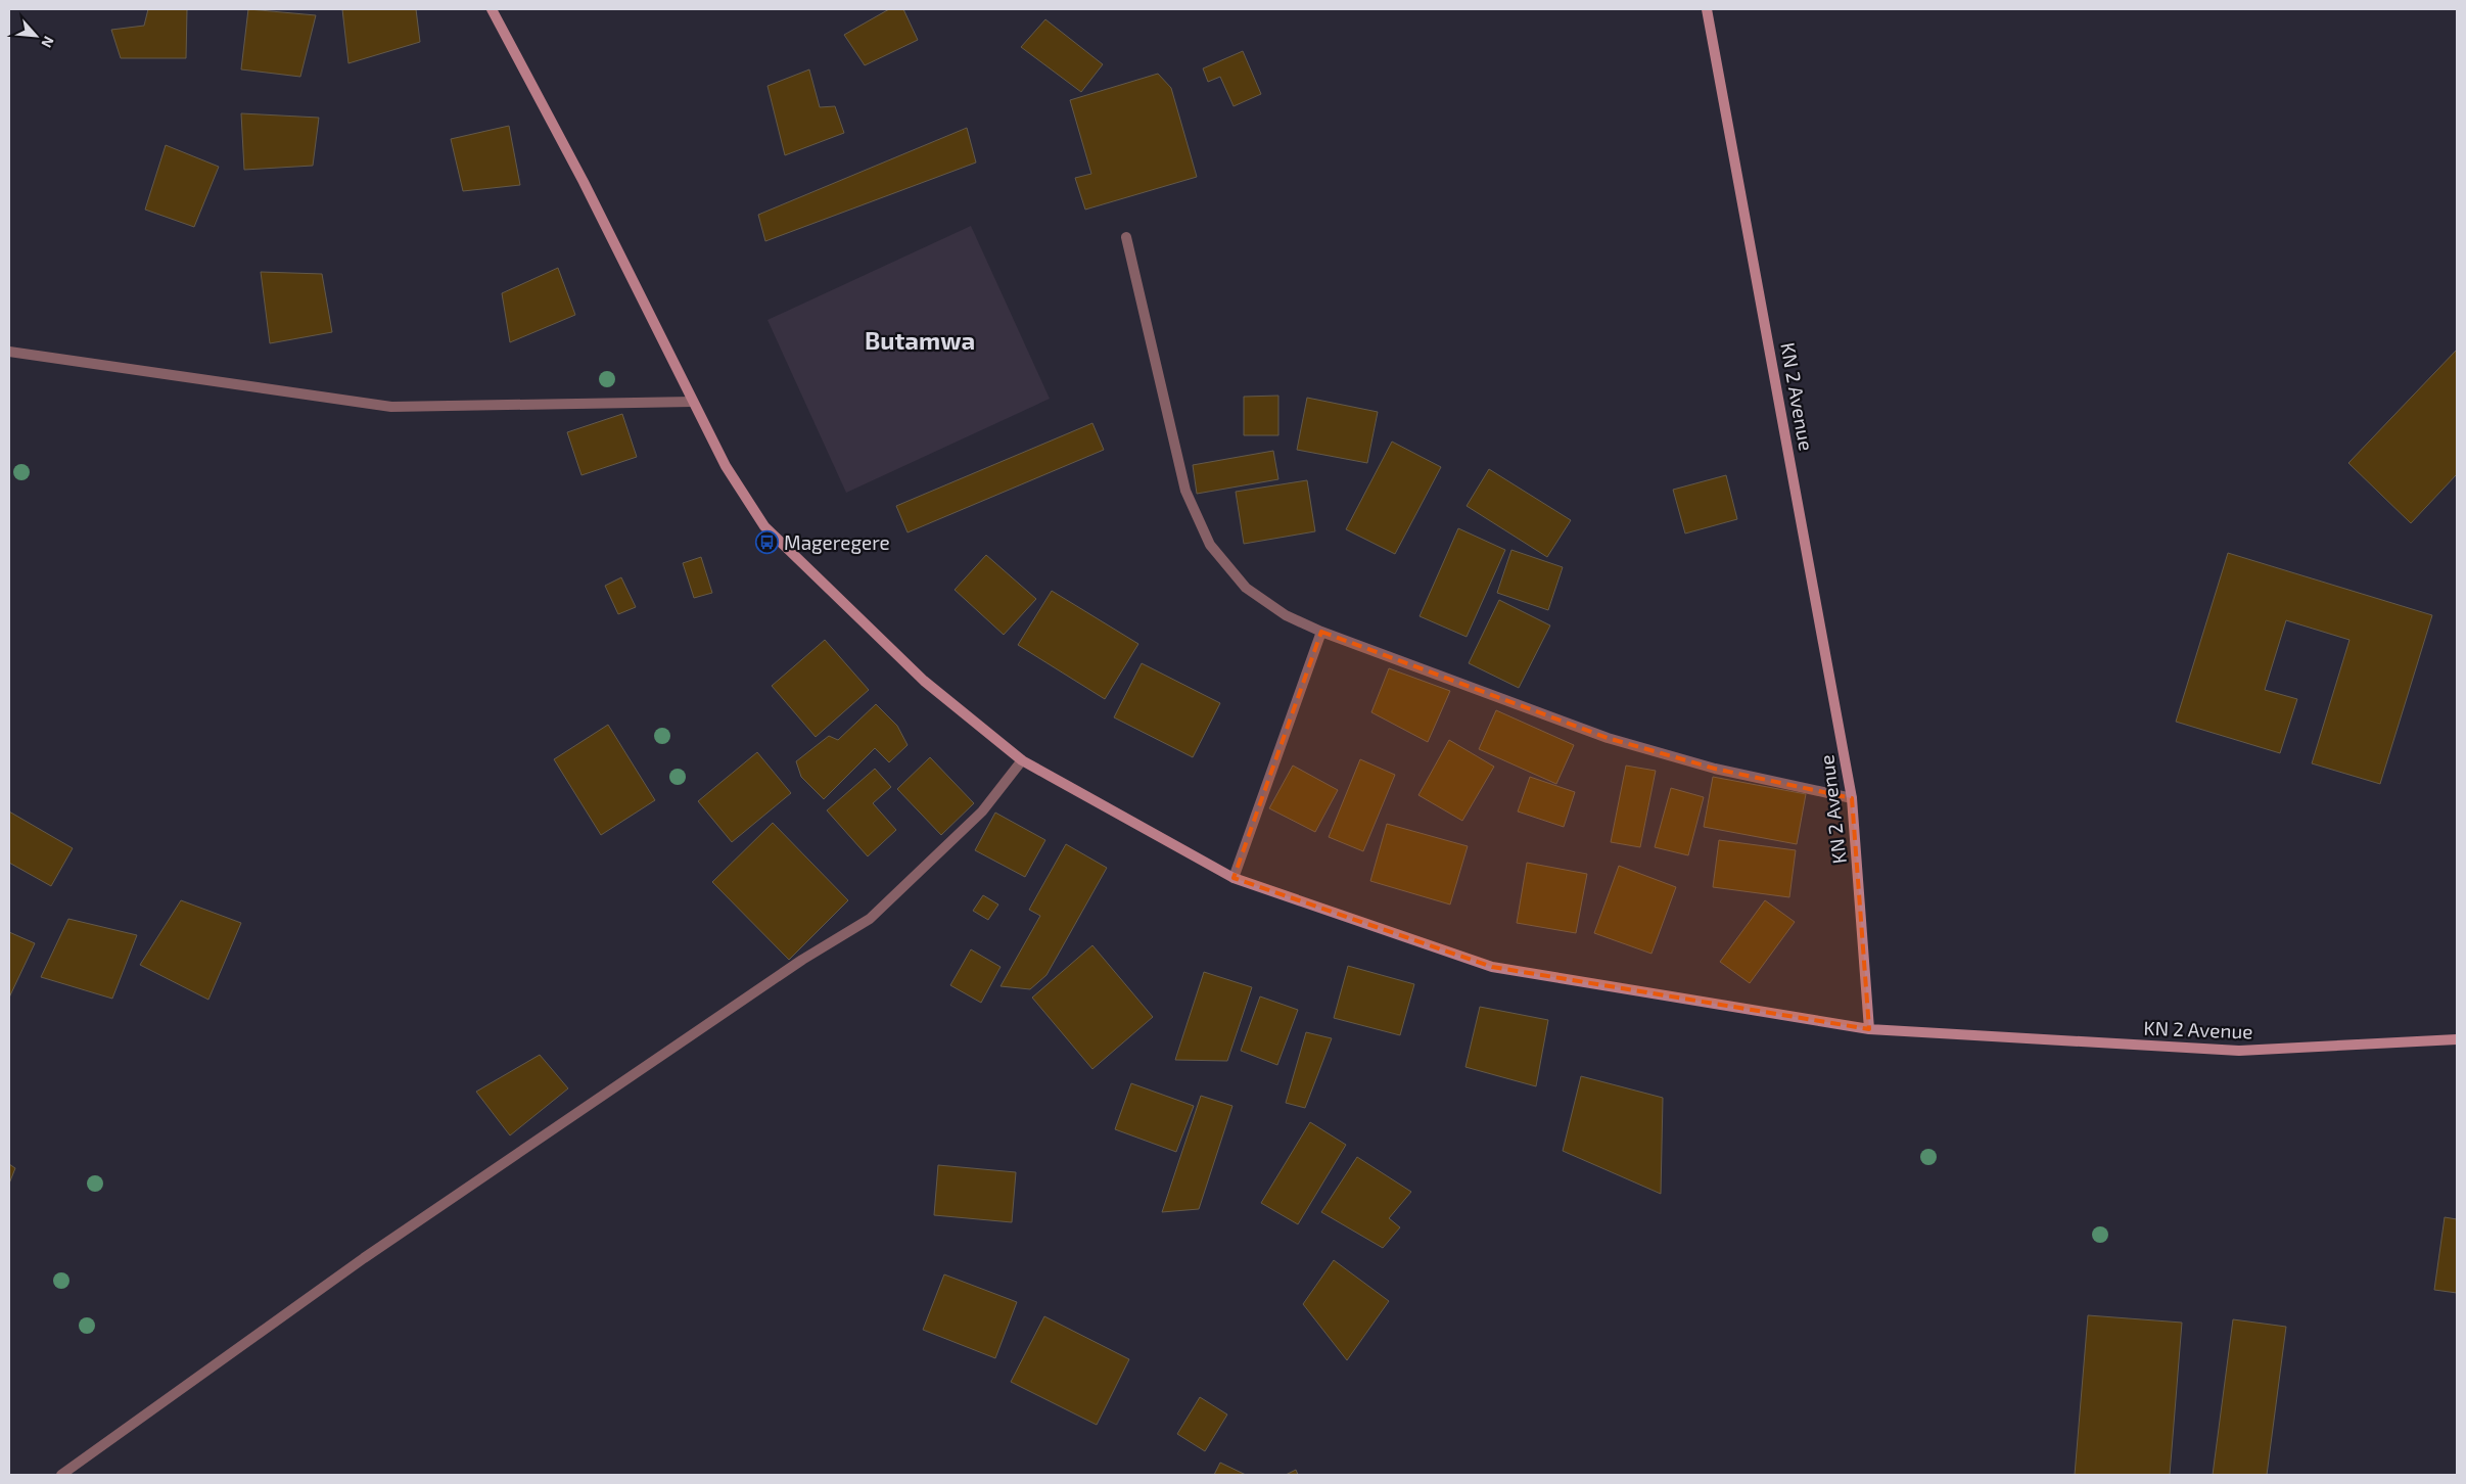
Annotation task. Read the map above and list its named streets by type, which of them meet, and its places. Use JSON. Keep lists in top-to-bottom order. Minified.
{"streets":{"street":["KN 2 Avenue"]},"districts":["Butamwa"],"places":{"bus stop":["Mageregere"]},"north":"bottom right"}
